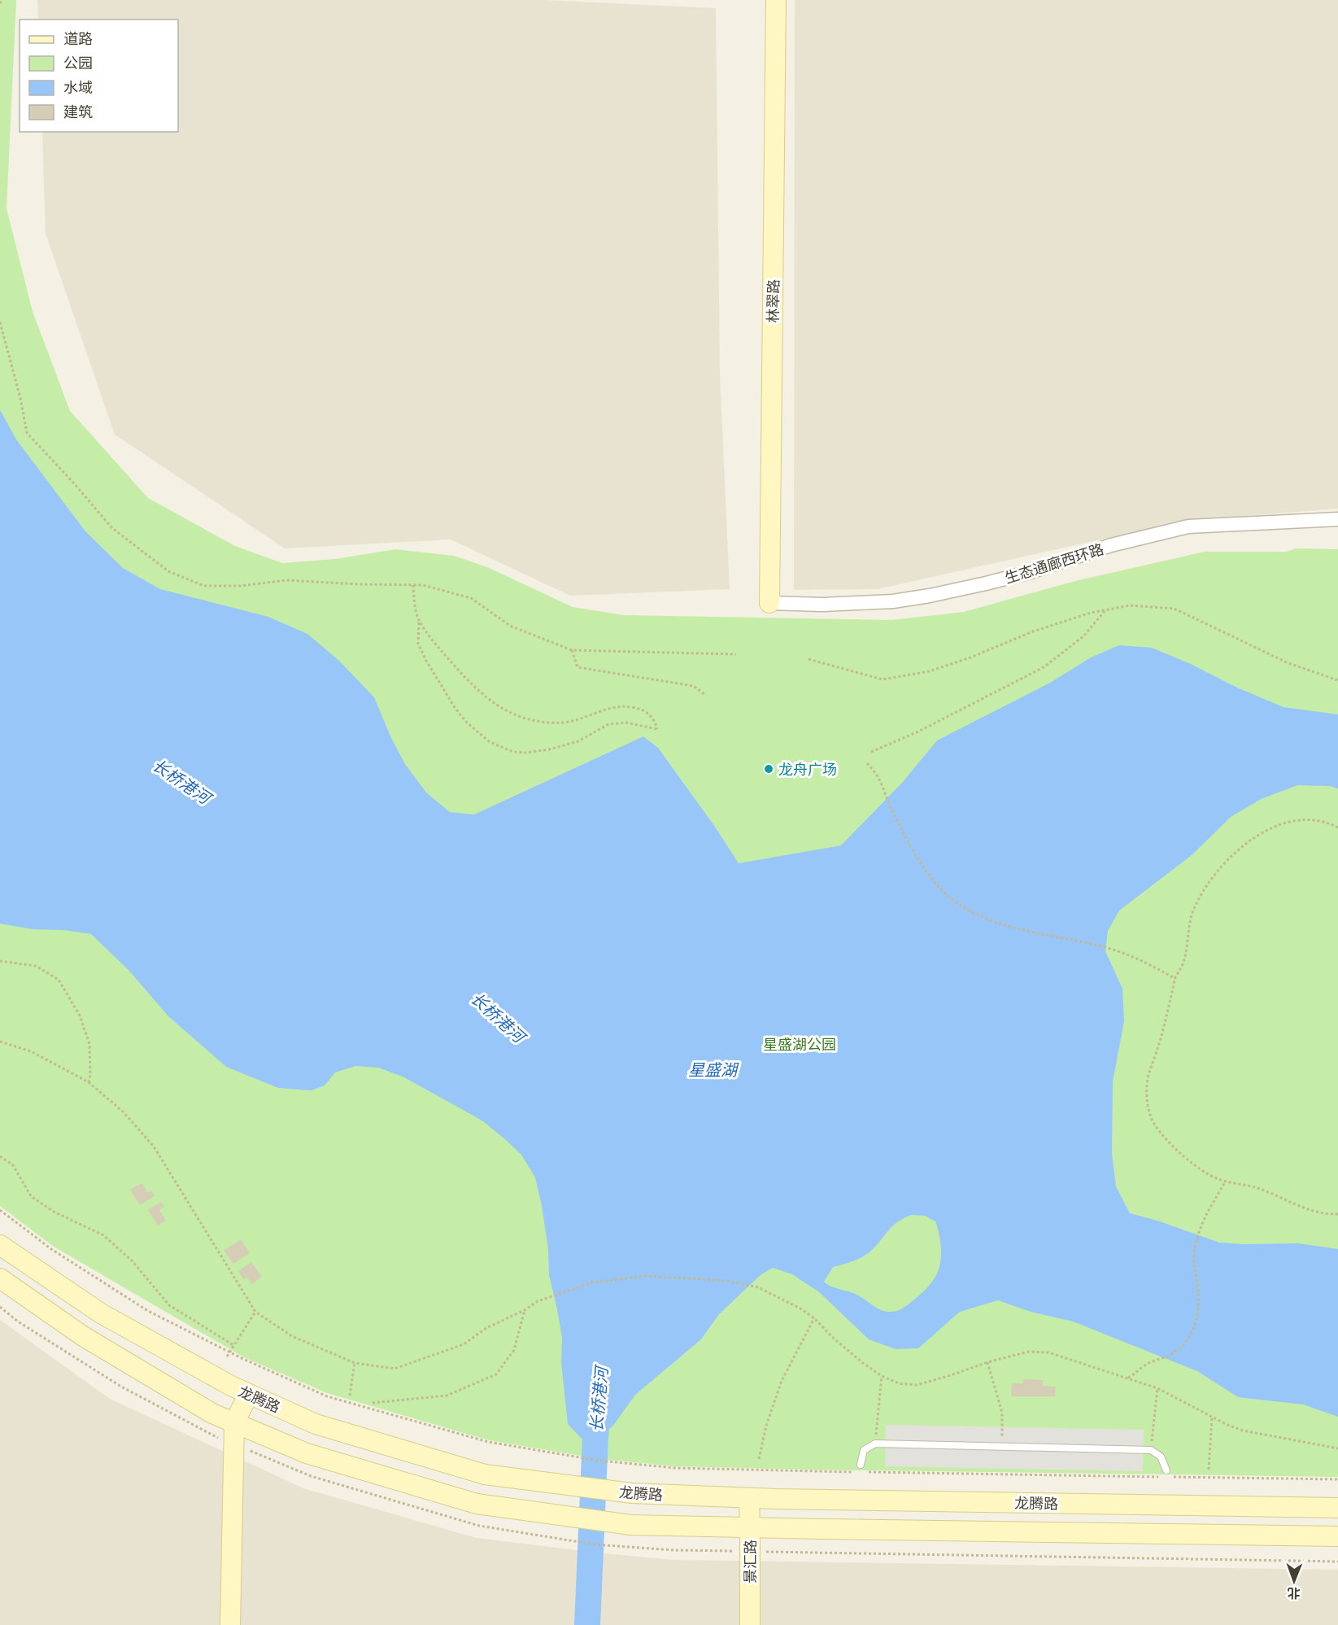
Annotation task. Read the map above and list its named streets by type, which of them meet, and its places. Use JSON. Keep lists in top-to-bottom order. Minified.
{"streets":{"main road":["林翠路","龙腾路","景汇路"],"street":["生态通廊西环路"]},"crossings":[["林翠路","生态通廊西环路"],["龙腾路","景汇路"]],"water":["长桥港河","星盛湖"],"parks":["星盛湖公园"],"places":["龙舟广场"],"legend":["道路","公园","水域","建筑"],"north":"bottom"}
